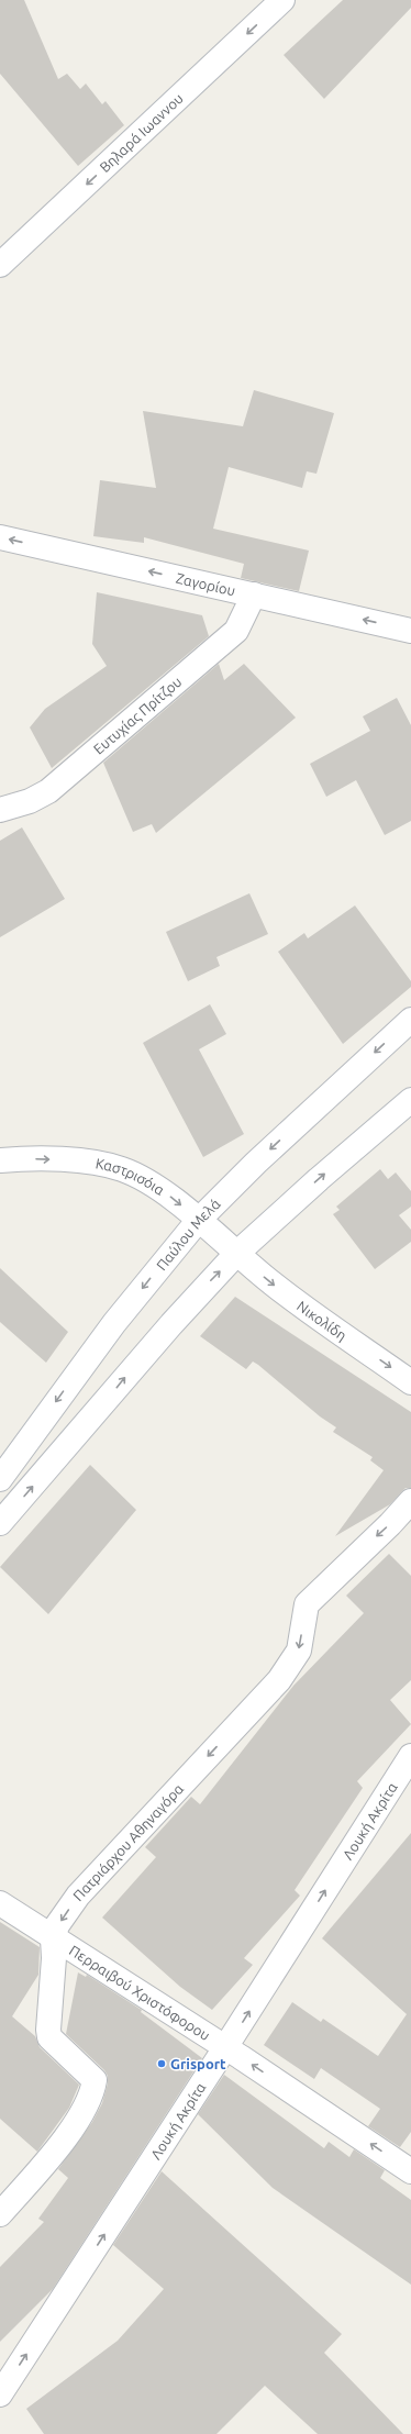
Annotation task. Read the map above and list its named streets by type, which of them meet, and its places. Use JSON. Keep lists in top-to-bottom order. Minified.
{"streets":{"street":["Βηλαρά Ιωαννου","Ζαγορίου","Ευτυχίας Πρίτζου","Καστρισόια","Παύλου Μελά","Νικολίδη","Λουκή Ακρίτα","Πατριάρχου Αθηναγόρα","Περραιβού Χριστόφορου"]},"crossings":[["Ζαγορίου","Ευτυχίας Πρίτζου"],["Καστρισόια","Παύλου Μελά"],["Καστρισόια","Νικολίδη"],["Λουκή Ακρίτα","Περραιβού Χριστόφορου"],["Πατριάρχου Αθηναγόρα","Περραιβού Χριστόφορου"]],"one_way":["Βηλαρά Ιωαννου","Ζαγορίου","Καστρισόια","Νικολίδη","Λουκή Ακρίτα","Πατριάρχου Αθηναγόρα","Περραιβού Χριστόφορου"],"places":["Grisport"]}
